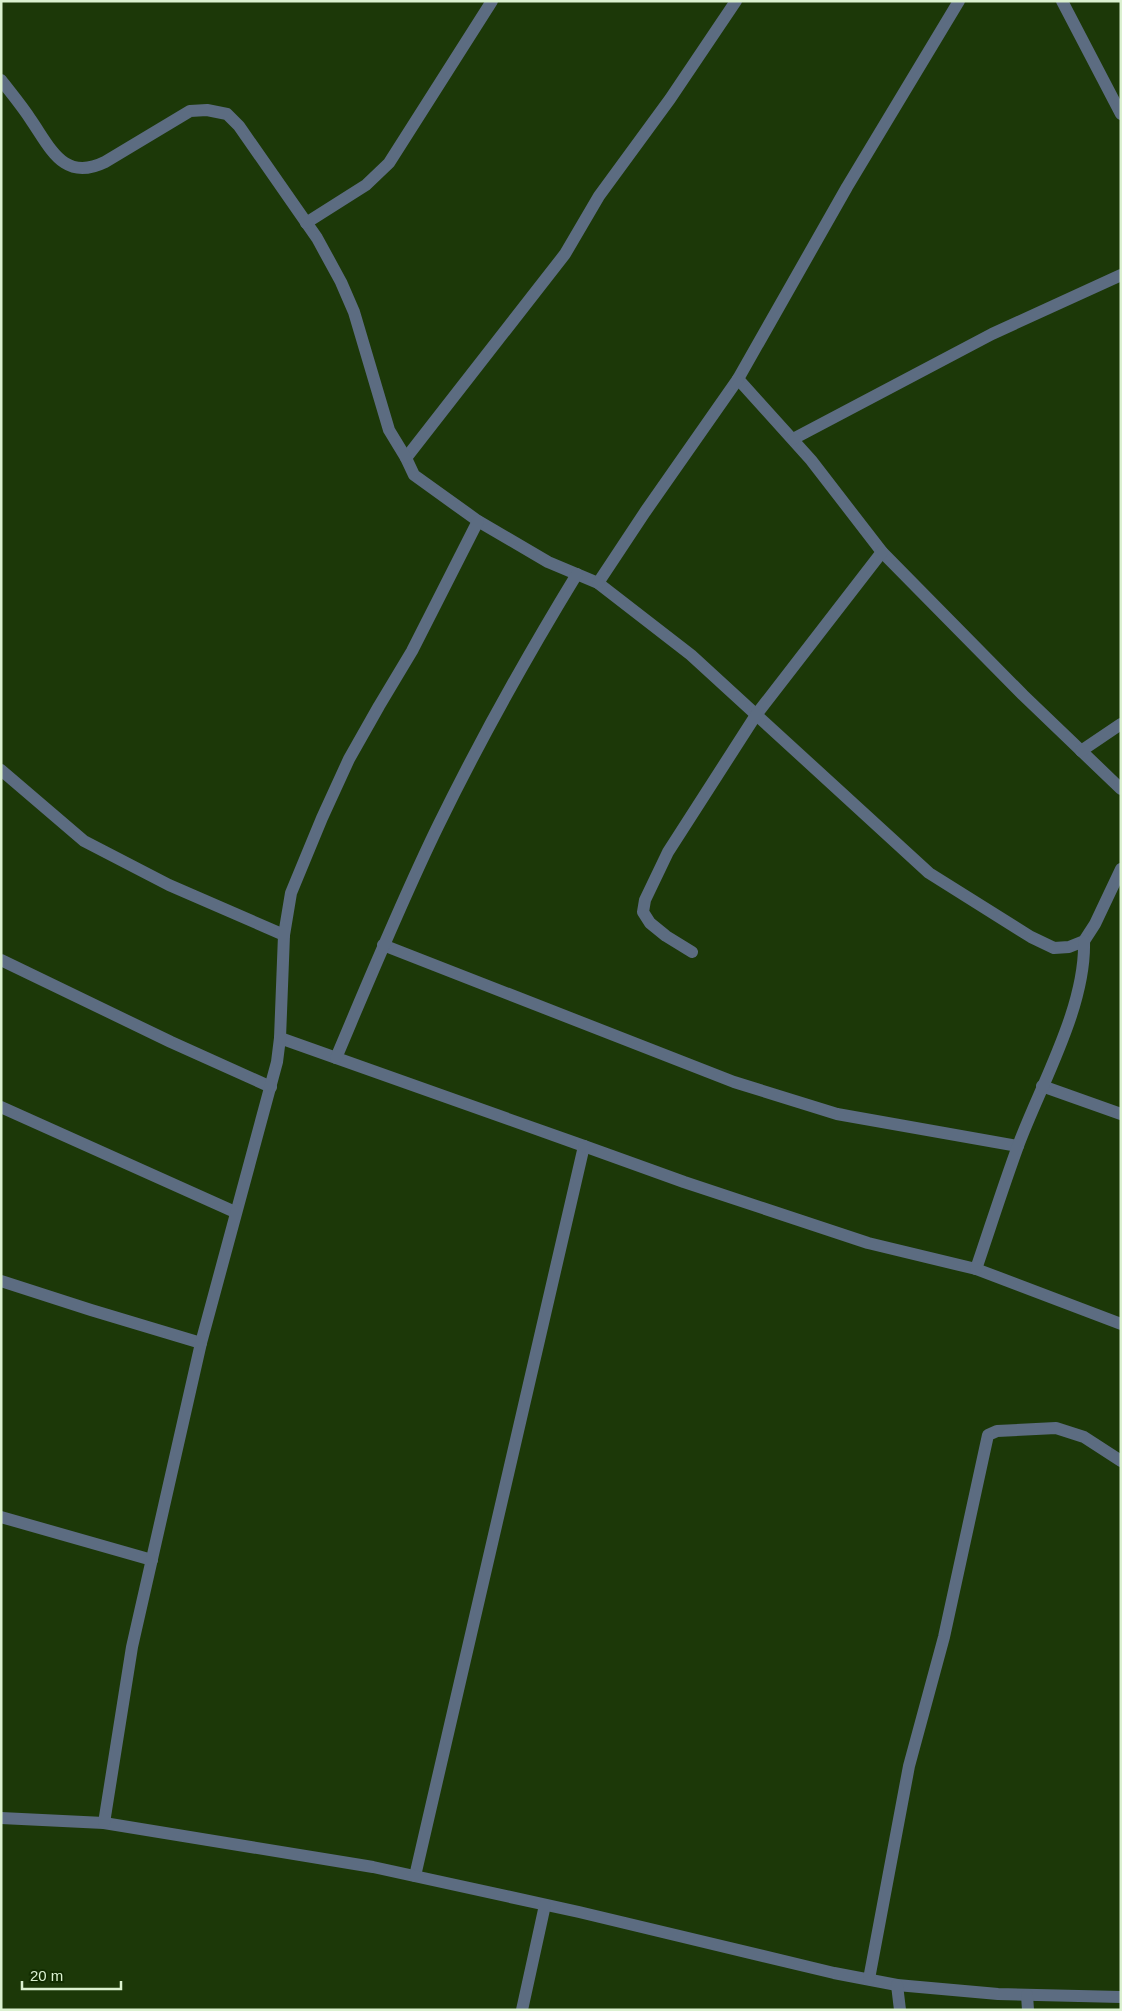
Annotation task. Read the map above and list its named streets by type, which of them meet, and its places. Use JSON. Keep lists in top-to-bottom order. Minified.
{"scale_bar":"20 m"}
